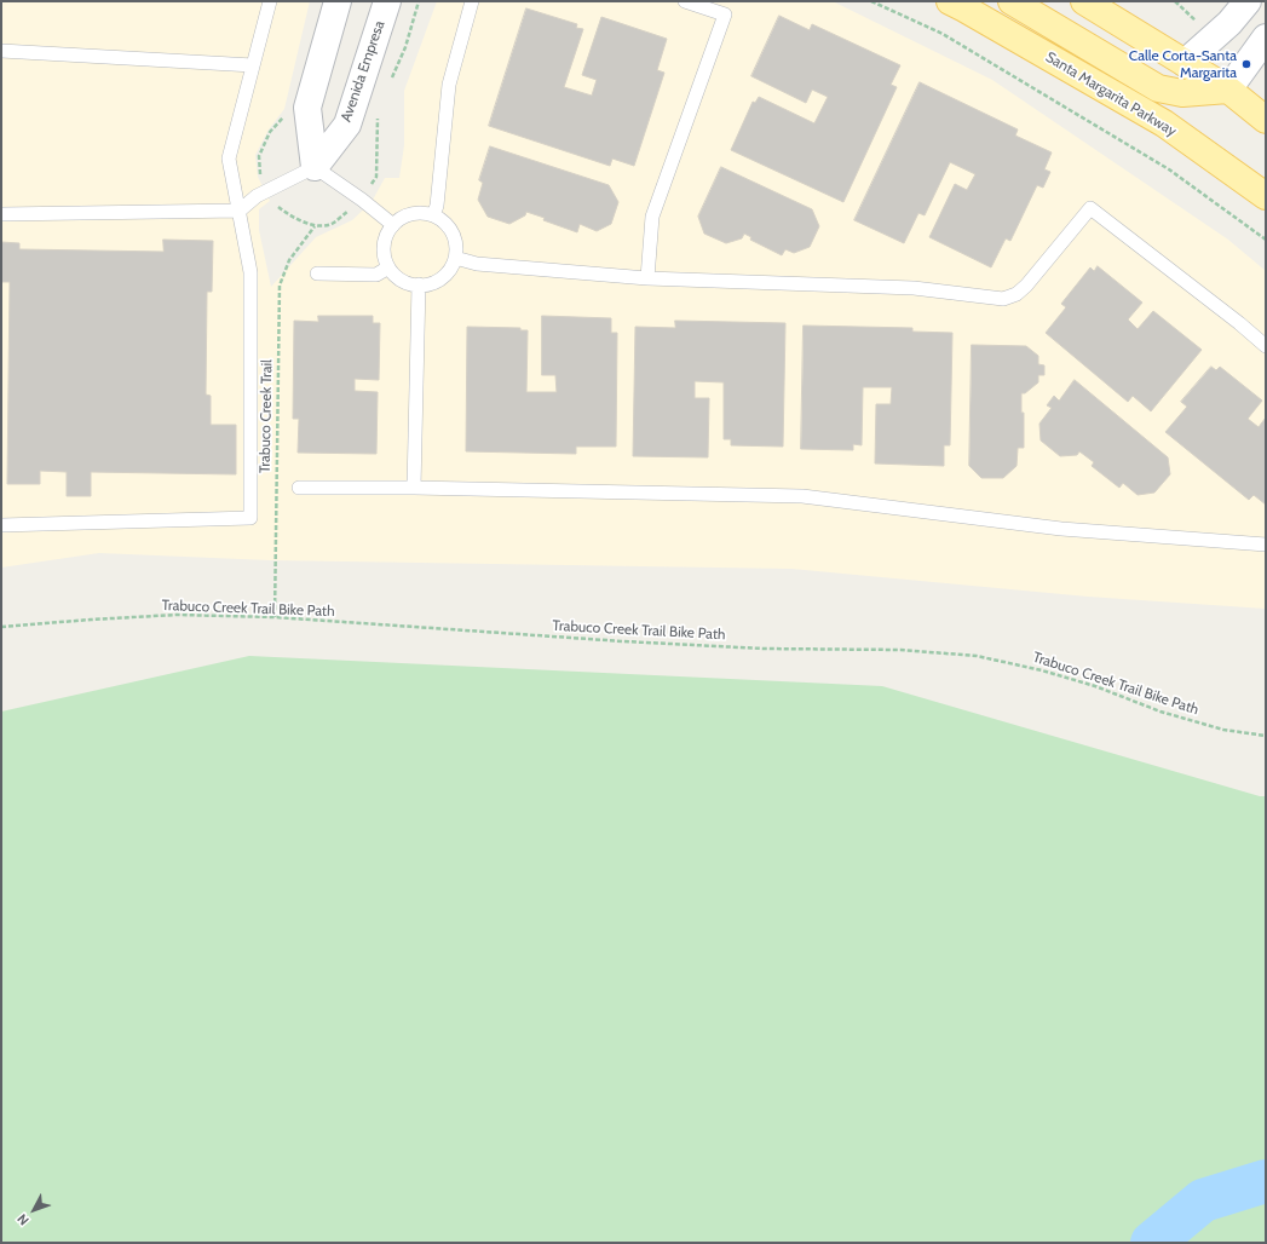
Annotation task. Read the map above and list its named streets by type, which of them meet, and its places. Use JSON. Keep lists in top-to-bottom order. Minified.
{"streets":{"main road":["Santa Margarita Parkway"],"street":["Avenida Empresa"],"path":["Trabuco Creek Trail","Trabuco Creek Trail Bike Path"]},"crossings":[["Trabuco Creek Trail","Trabuco Creek Trail Bike Path"]],"places":["Calle Corta-Santa Margarita"],"north":"bottom left"}
